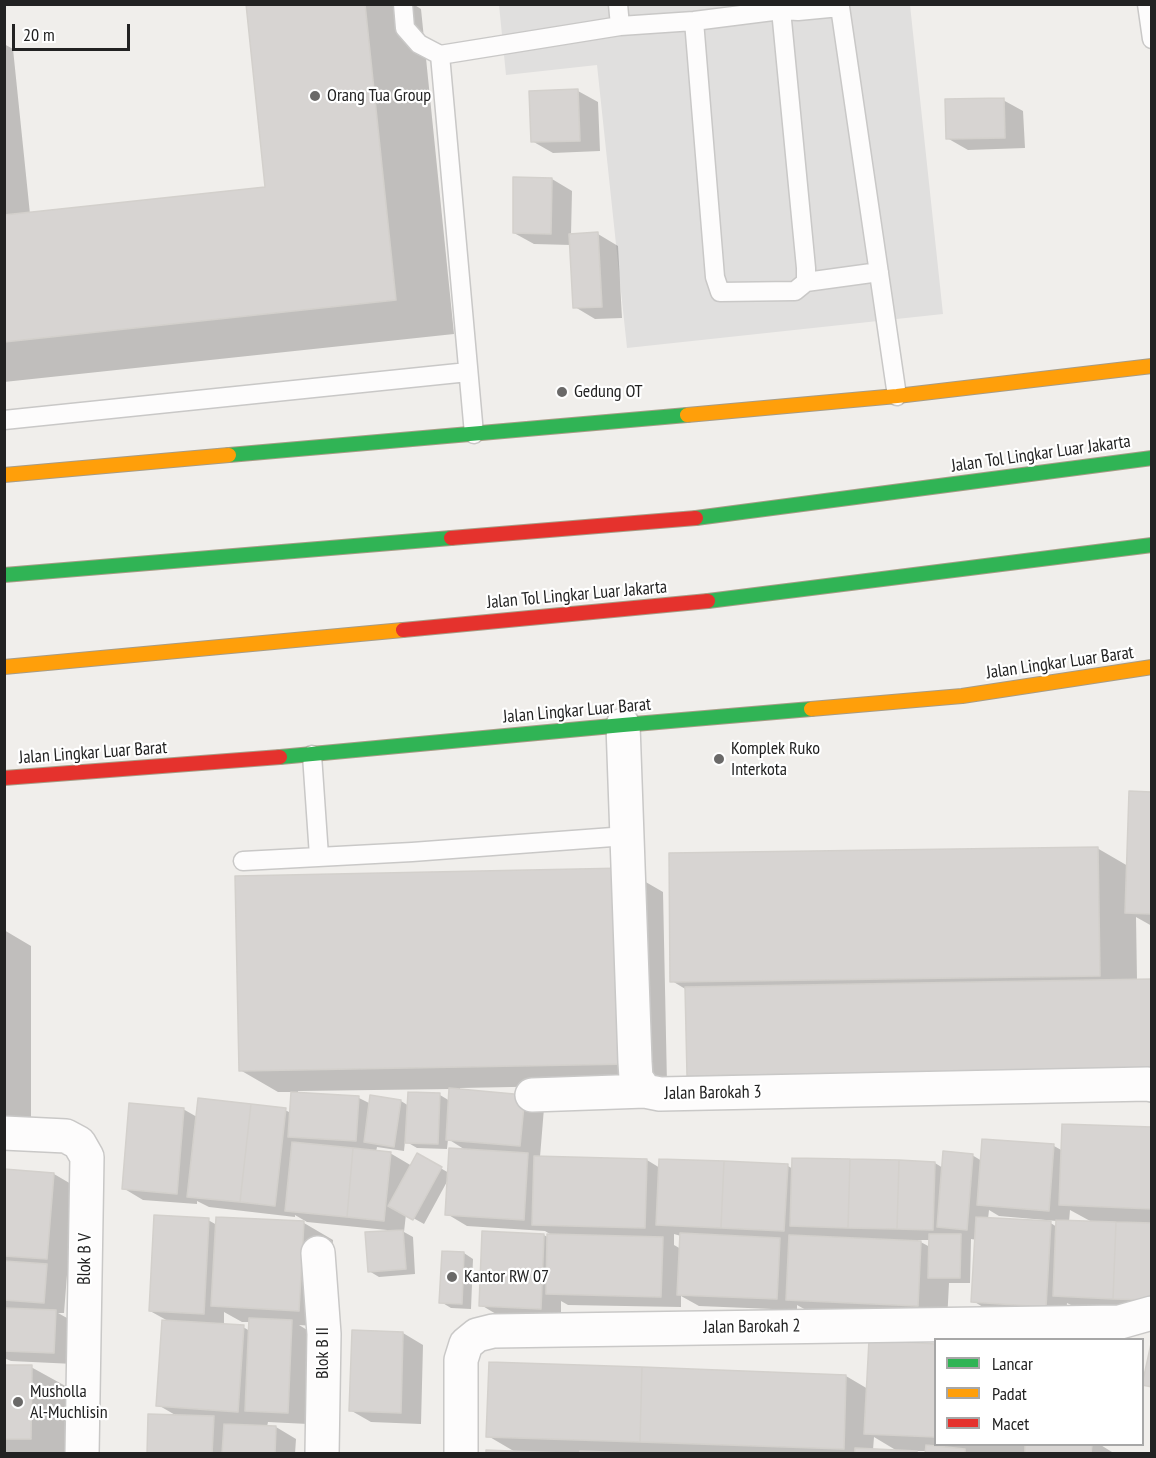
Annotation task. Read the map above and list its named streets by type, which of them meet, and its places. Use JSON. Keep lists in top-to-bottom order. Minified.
{"streets":{"main road":["Jalan Tol Lingkar Luar Jakarta","Jalan Lingkar Luar Barat"],"street":["Jalan Barokah 3","Blok B V","Jalan Barokah 2","Blok B II"]},"crossings":[["Jalan Lingkar Luar Barat","Jalan Barokah 3"]],"places":["Orang Tua Group","Gedung OT","Komplek Ruko Interkota","Kantor RW 07","Musholla Al-Muchlisin"],"legend":["Lancar","Padat","Macet"],"scale_bar":"20 m"}
